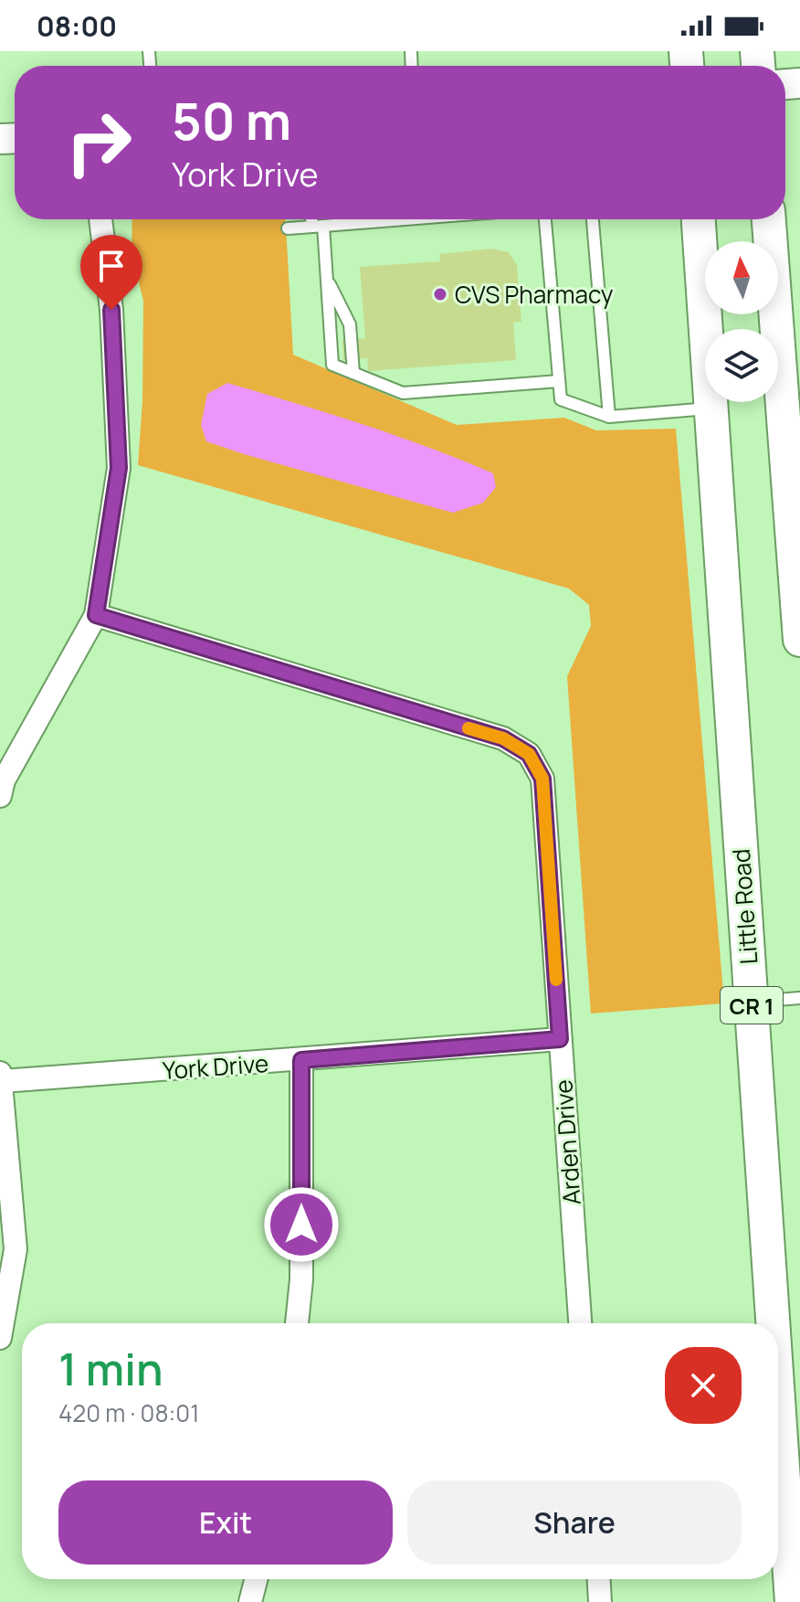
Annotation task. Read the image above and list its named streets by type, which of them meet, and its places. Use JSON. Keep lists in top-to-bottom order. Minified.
{"streets":{"main road":["Little Road","CR 1"],"street":["York Drive","Arden Drive"]},"crossings":[["York Drive","Arden Drive"]],"places":["CVS Pharmacy"],"north":"top","page":{"status":"08:00","turn":["50 m","York Drive"],"heading":["1 min","420 m · 08:01"],"buttons":["Exit","Share"]}}
